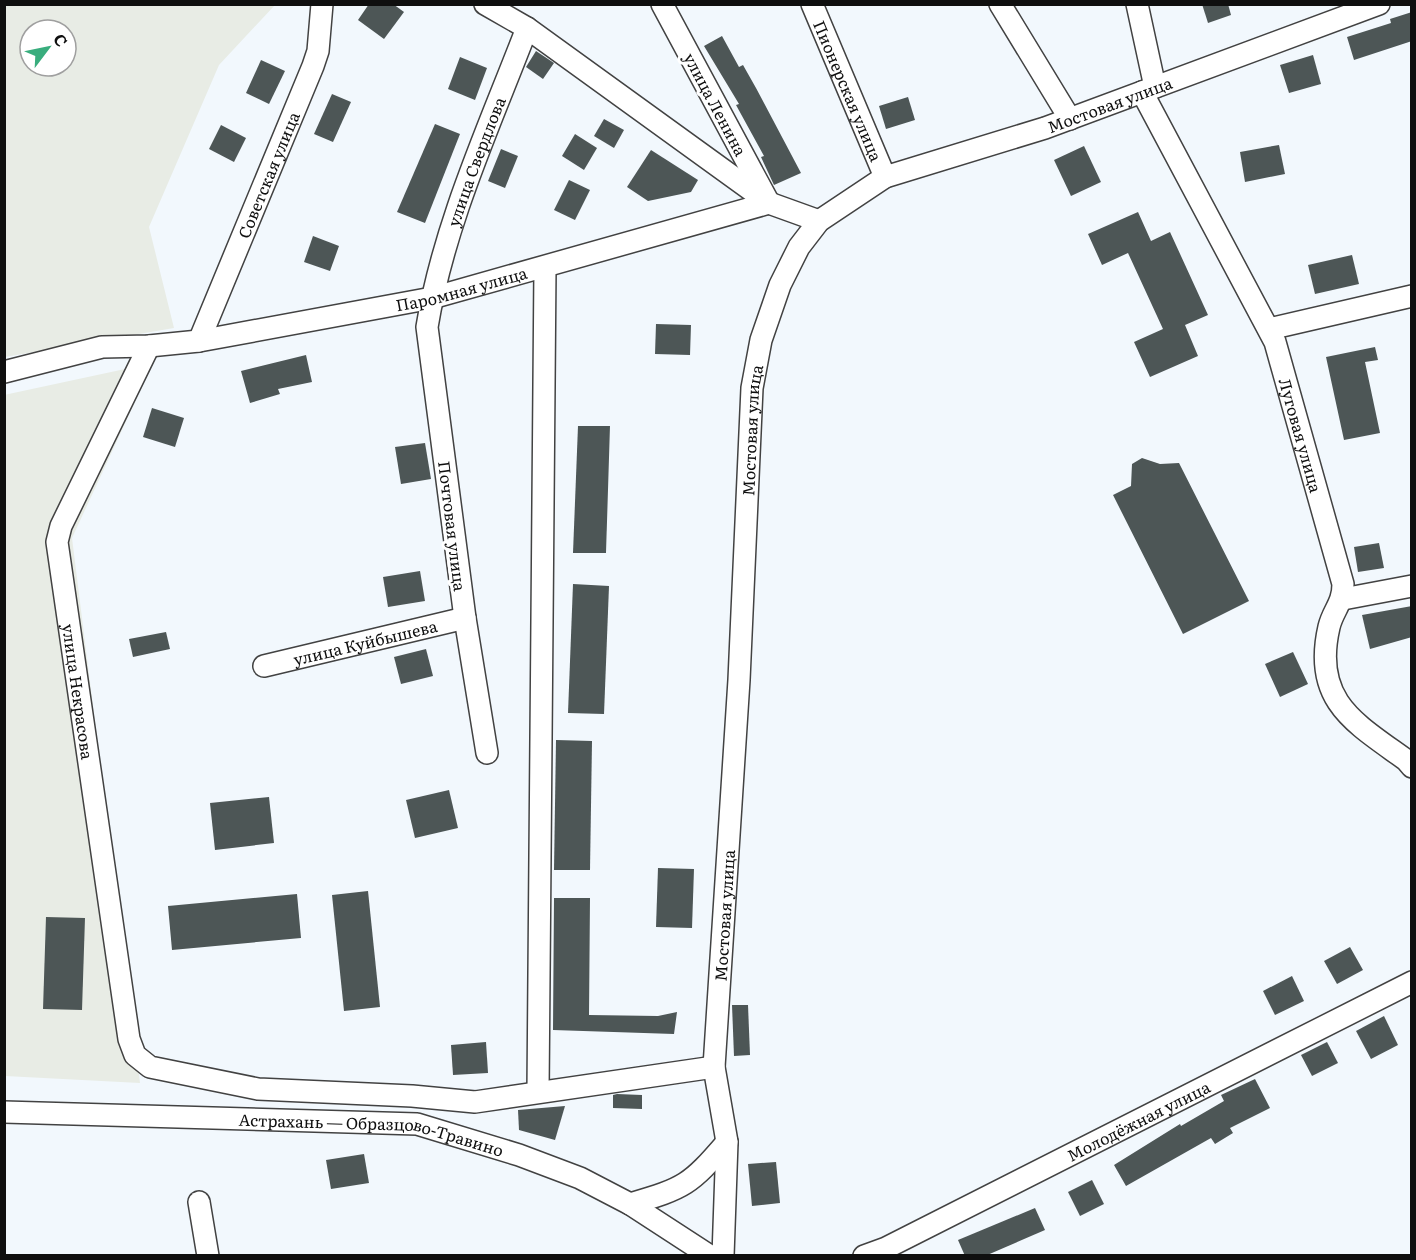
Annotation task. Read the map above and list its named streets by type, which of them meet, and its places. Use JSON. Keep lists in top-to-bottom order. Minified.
{"streets":{"street":["Пионерская улица","улица Ленина","Мостовая улица","улица Свердлова","Советская улица","Паромная улица","Луговая улица","Почтовая улица","улица Куйбышева","улица Некрасова","Молодёжная улица","Астрахань — Образцово-Травино"]},"crossings":[["Пионерская улица","Мостовая улица"],["улица Ленина","Паромная улица"],["Мостовая улица","Луговая улица"],["улица Свердлова","Паромная улица"],["улица Свердлова","Почтовая улица"],["Советская улица","Паромная улица"],["Паромная улица","Почтовая улица"],["Паромная улица","улица Некрасова"],["Почтовая улица","улица Куйбышева"]],"north":"top right"}
